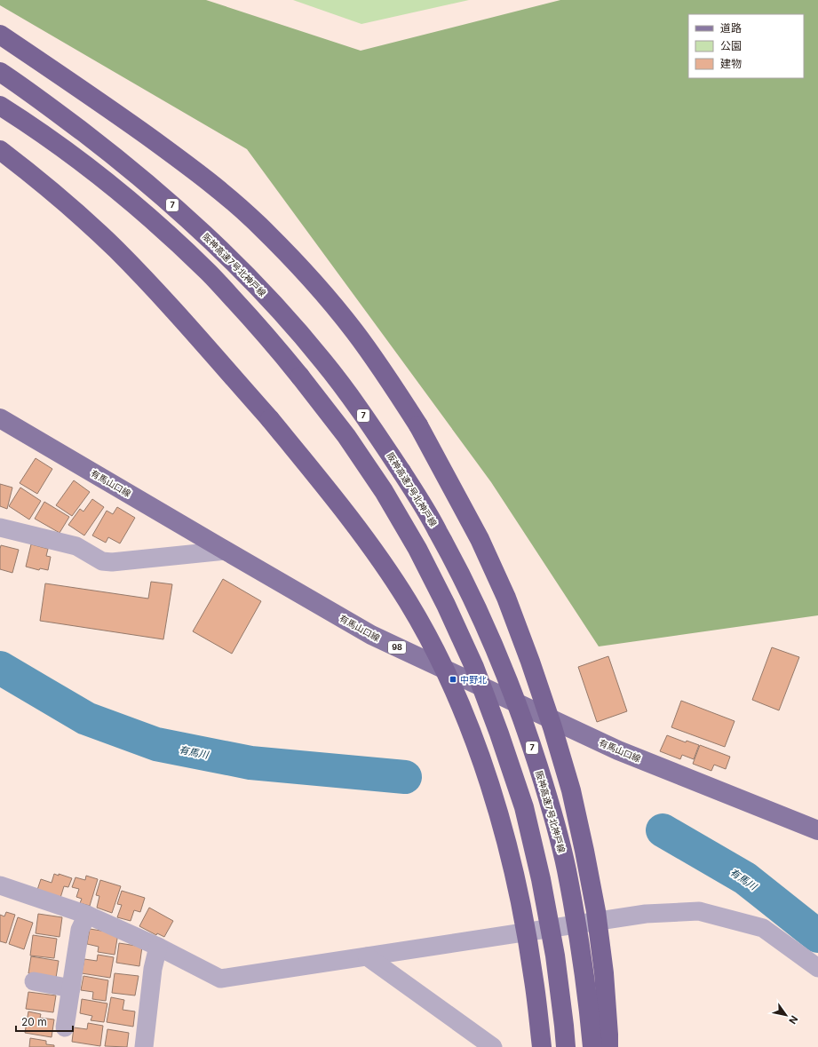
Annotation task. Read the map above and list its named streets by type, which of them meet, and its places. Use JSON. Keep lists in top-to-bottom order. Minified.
{"streets":{"highway":["7","阪神高速7号北神戸線"],"main road":["有馬山口線","98"]},"water":["有馬川"],"places":{"transit":["中野北"]},"legend":["道路","公園","建物"],"scale_bar":"20 m","north":"bottom right"}
